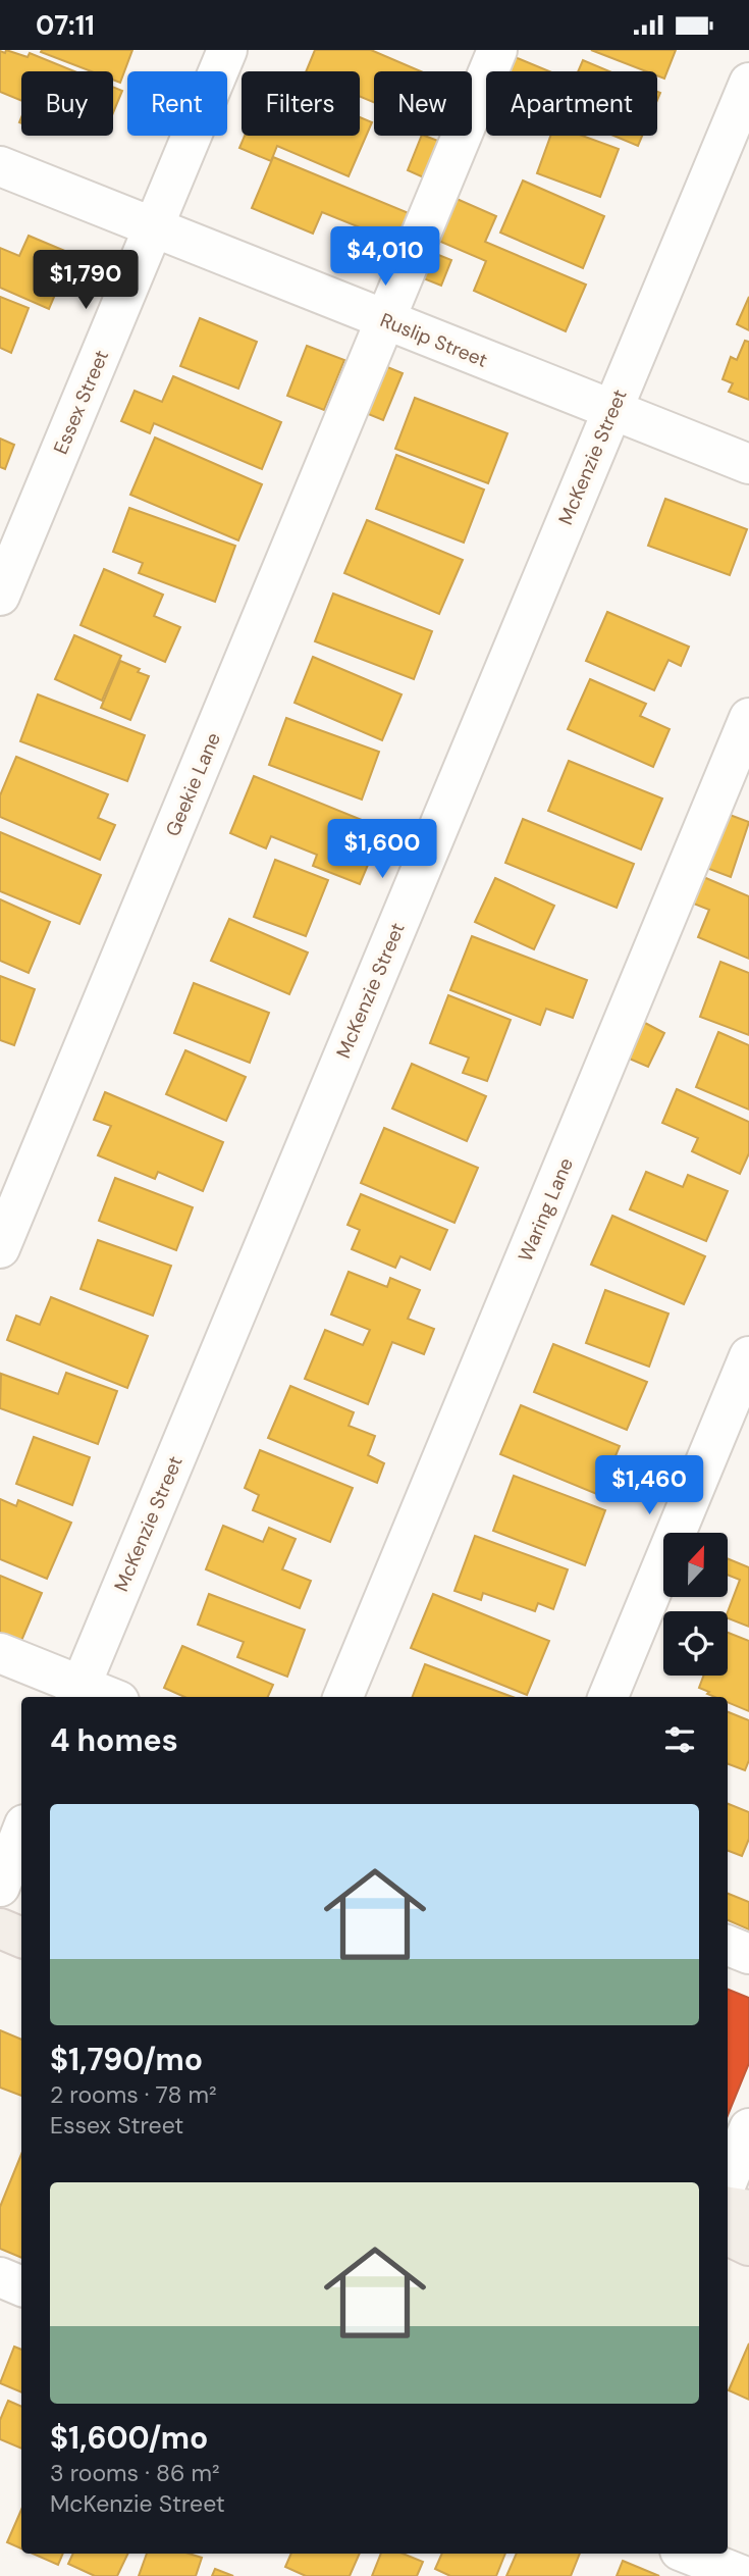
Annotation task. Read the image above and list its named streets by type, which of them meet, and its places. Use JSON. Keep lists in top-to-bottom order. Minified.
{"streets":{"street":["Ruslip Street","Essex Street","McKenzie Street","Geekie Lane","Waring Lane"]},"crossings":[["Ruslip Street","Essex Street"],["Ruslip Street","McKenzie Street"],["Ruslip Street","Geekie Lane"]],"north":"top","page":{"status":"07:11","chip":["Buy","Rent","Filters","New","Apartment"],"price":["$4,010","$1,790","$1,600","$1,460"],"heading":"4 homes","list":[{"name":"$1,790/mo","note":"2 rooms · 78 m² · Essex Street"},{"name":"$1,600/mo","note":"3 rooms · 86 m² · McKenzie Street"}]}}
